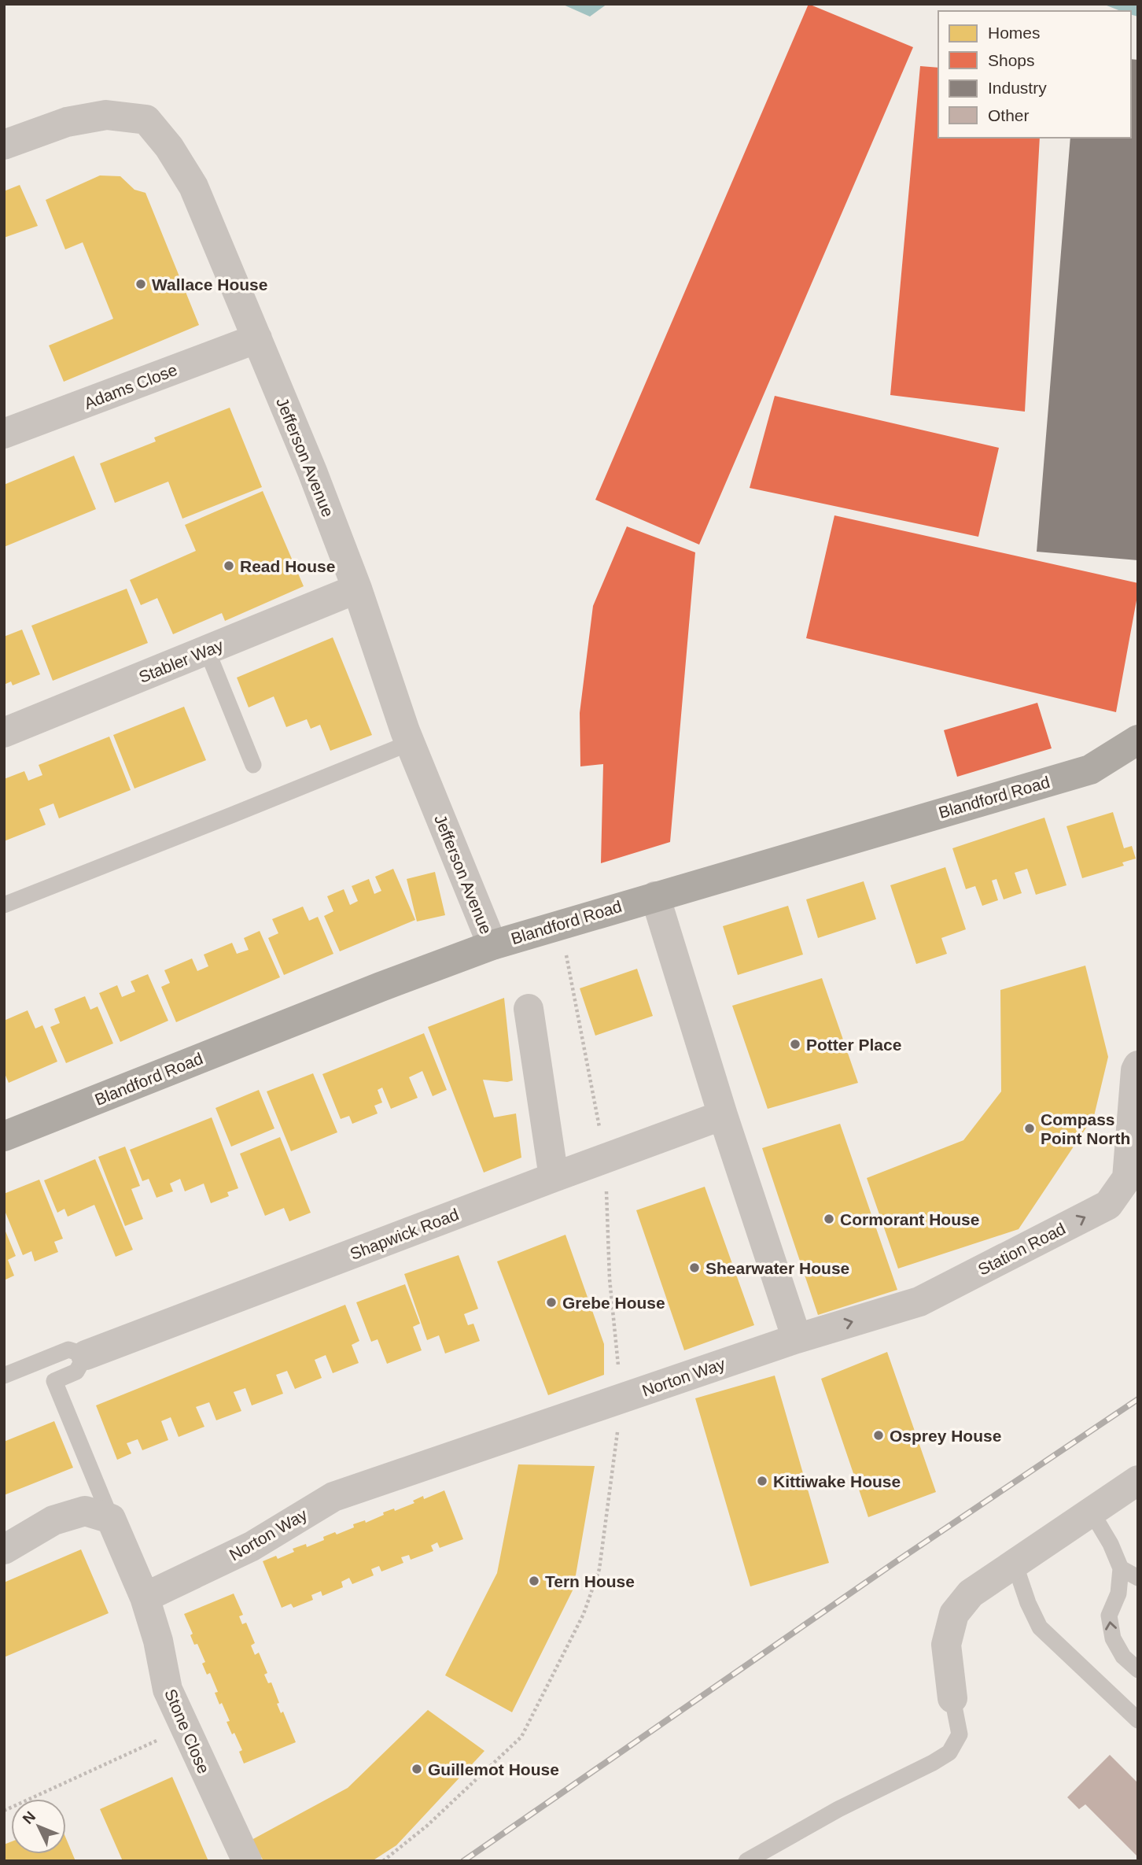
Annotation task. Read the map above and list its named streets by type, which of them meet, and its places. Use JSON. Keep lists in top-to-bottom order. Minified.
{"streets":{"highway":["Blandford Road"],"street":["Adams Close","Jefferson Avenue","Stabler Way","Shapwick Road","Station Road","Norton Way","Stone Close"]},"crossings":[["Adams Close","Jefferson Avenue"],["Jefferson Avenue","Stabler Way"],["Jefferson Avenue","Blandford Road"],["Station Road","Norton Way"],["Norton Way","Stone Close"]],"one_way":["Station Road"],"places":["Wallace House","Read House","Potter Place","Compass Point North","Cormorant House","Shearwater House","Grebe House","Osprey House","Kittiwake House","Tern House","Guillemot House"],"legend":["Homes","Shops","Industry","Other"],"north":"top left"}
